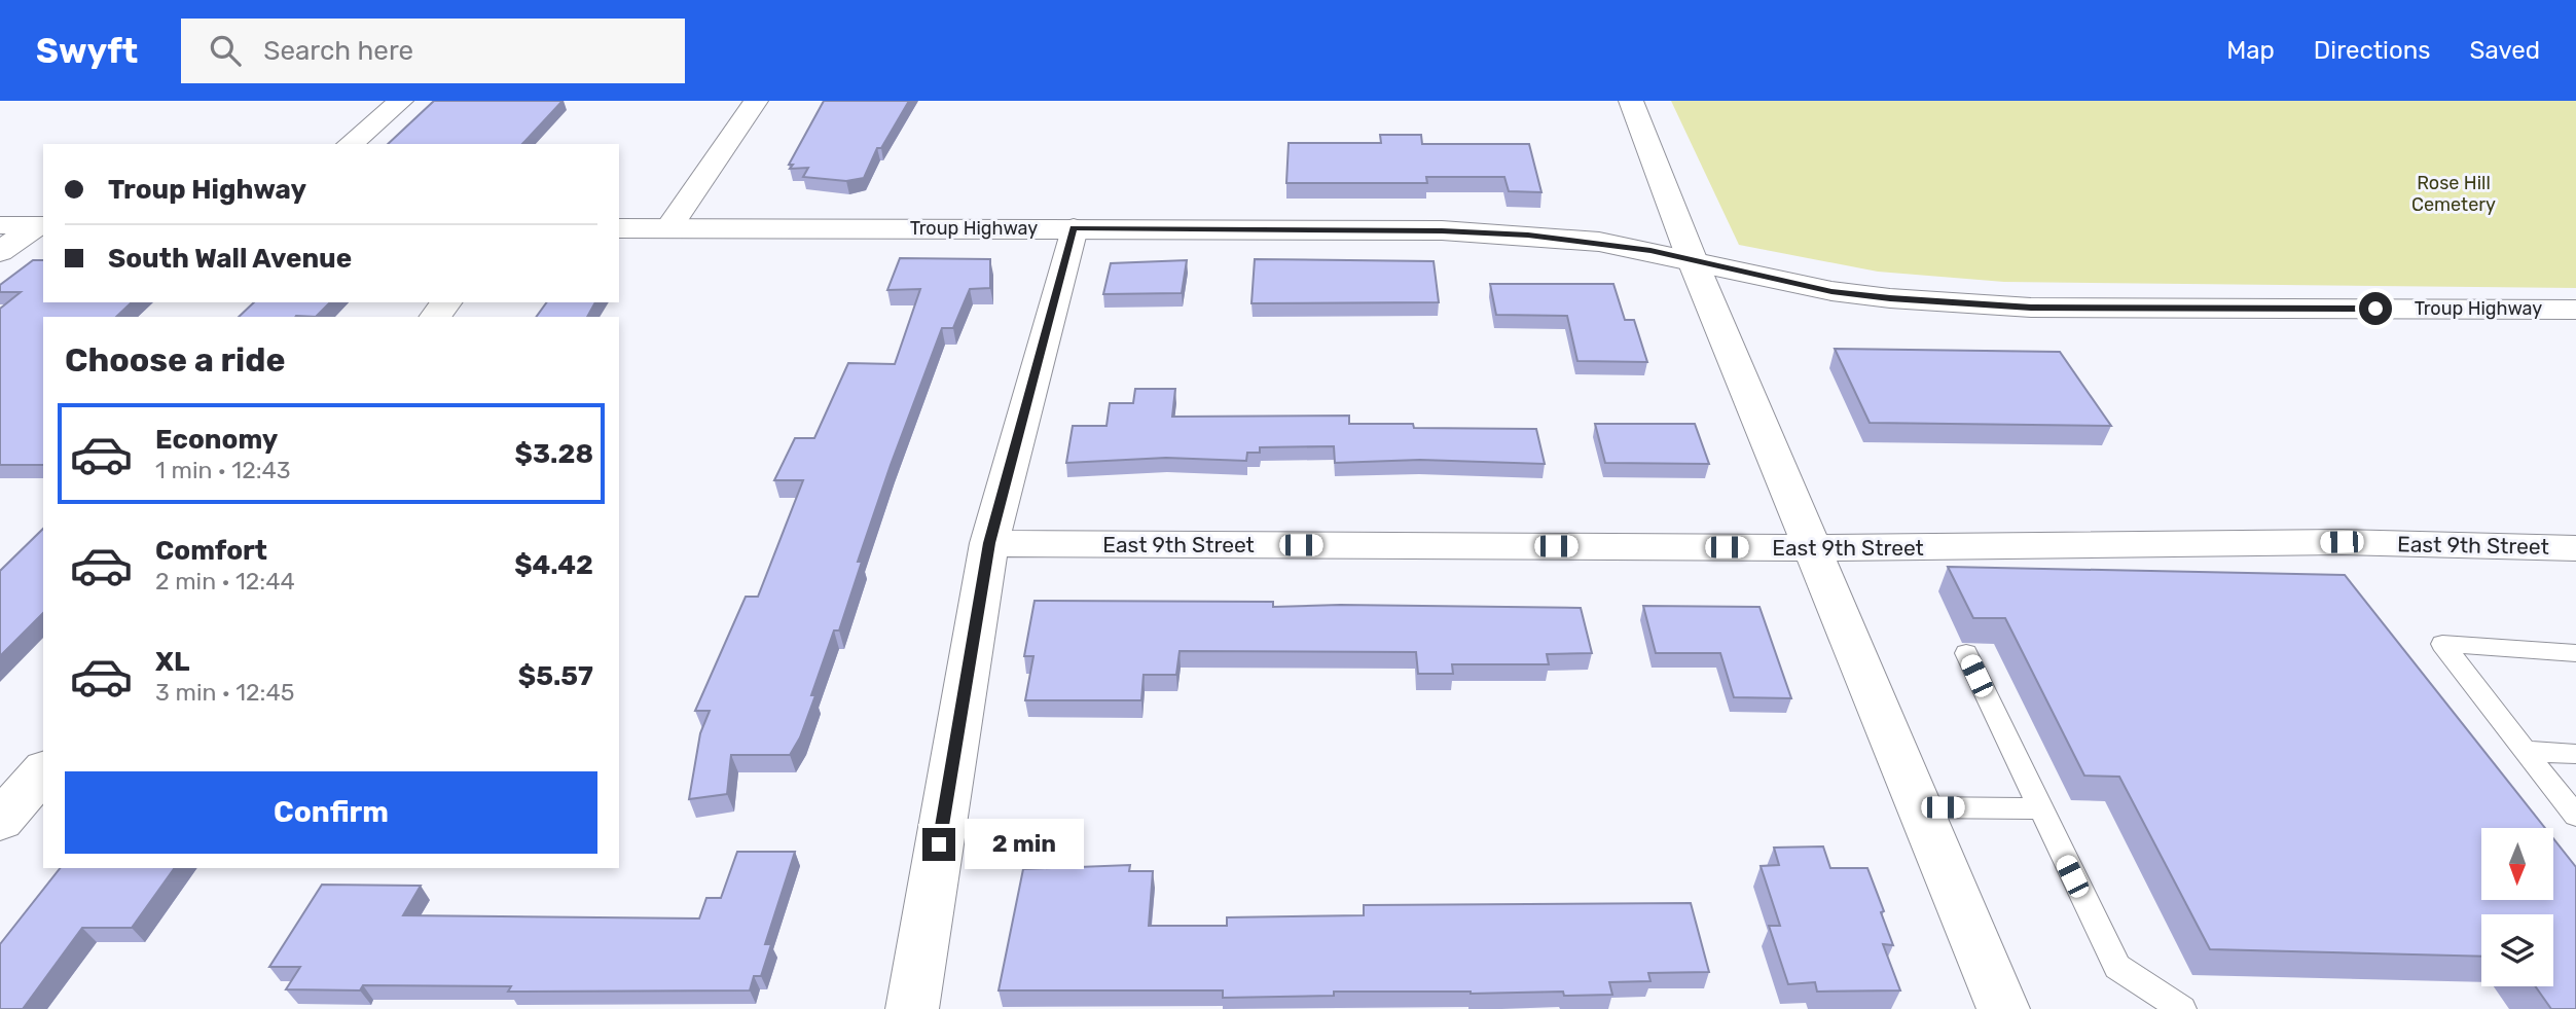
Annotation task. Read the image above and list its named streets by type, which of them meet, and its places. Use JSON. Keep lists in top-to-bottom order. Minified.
{"streets":{"street":["Troup Highway","East 9th Street"]},"parks":["Rose Hill Cemetery"],"north":"bottom","page":{"header":"Swyft","search":"Search here","nav":["Map","Directions","Saved"],"banner":["Troup Highway","South Wall Avenue"],"heading":"Choose a ride","list":[{"name":"Economy","note":"1 min · 12:43","value":"$3.28"},{"name":"Comfort","note":"2 min · 12:44","value":"$4.42"},{"name":"XL","note":"3 min · 12:45","value":"$5.57"}],"buttons":"Confirm","bubble":"2 min"}}
